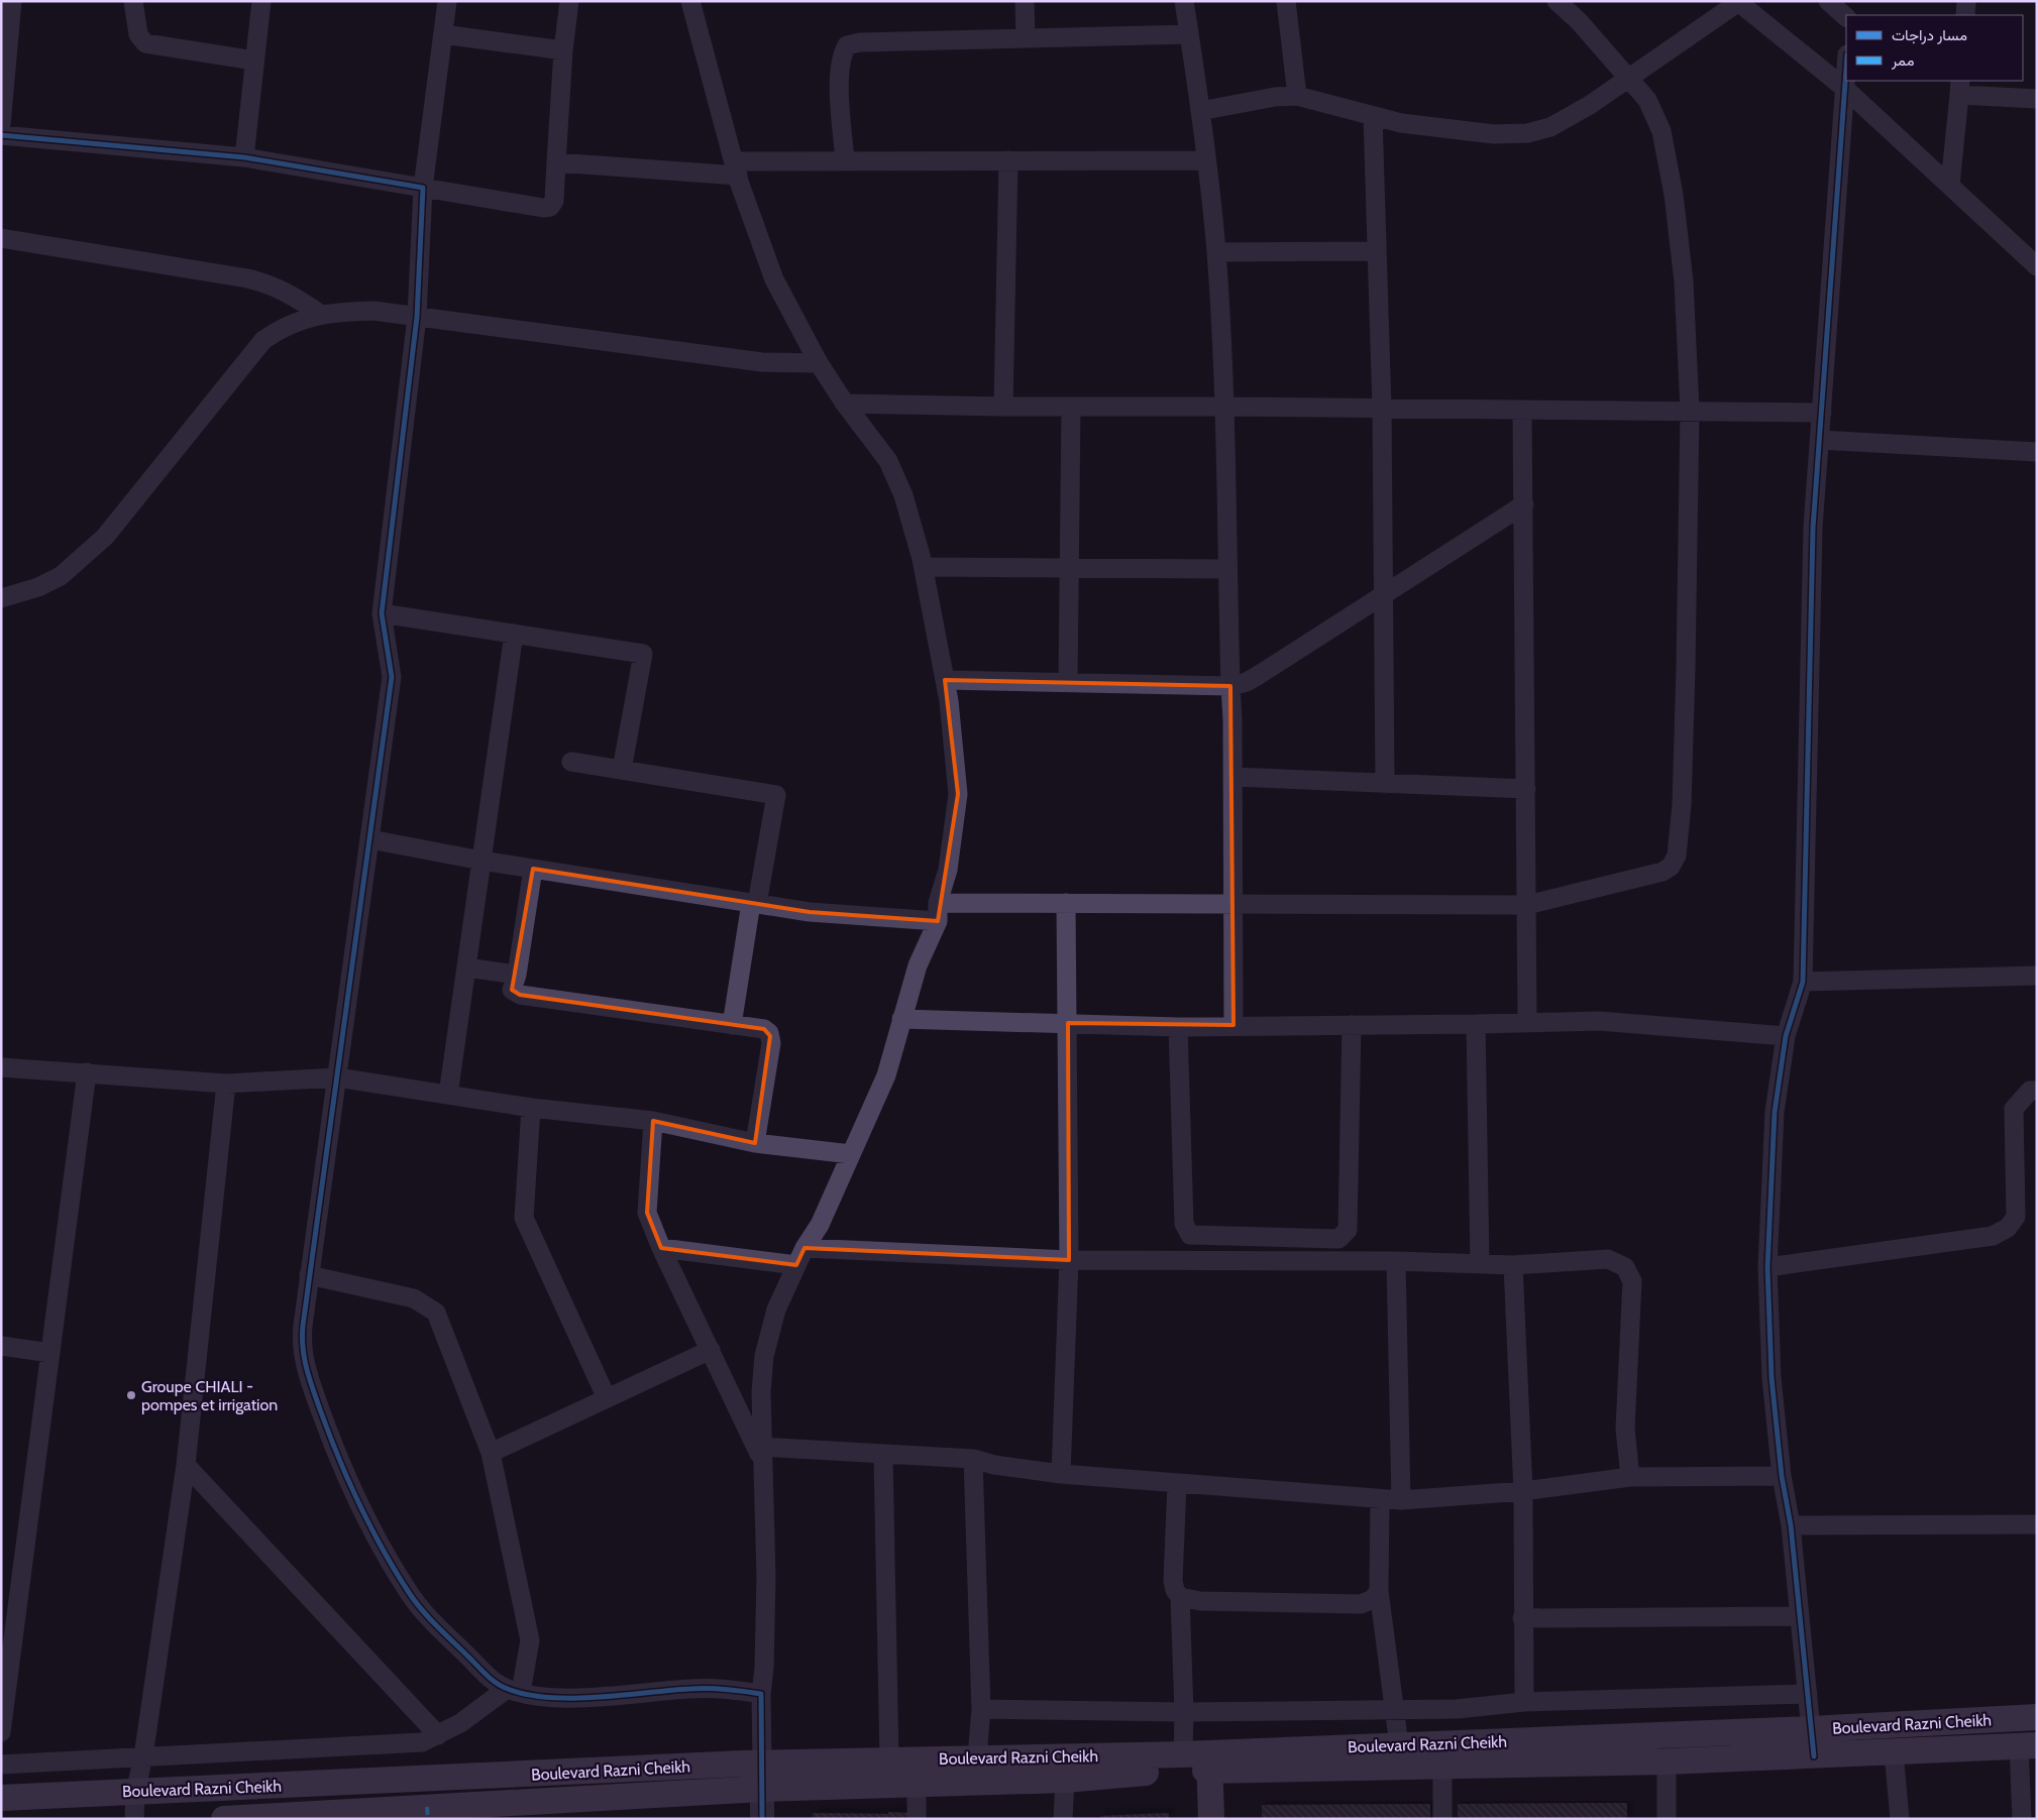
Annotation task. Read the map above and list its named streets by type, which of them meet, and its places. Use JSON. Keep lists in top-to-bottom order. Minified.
{"streets":{"main road":["Boulevard Razni Cheikh"]},"places":["Groupe CHIALI - pompes et irrigation"],"legend":["مسار دراجات","ممر"]}
